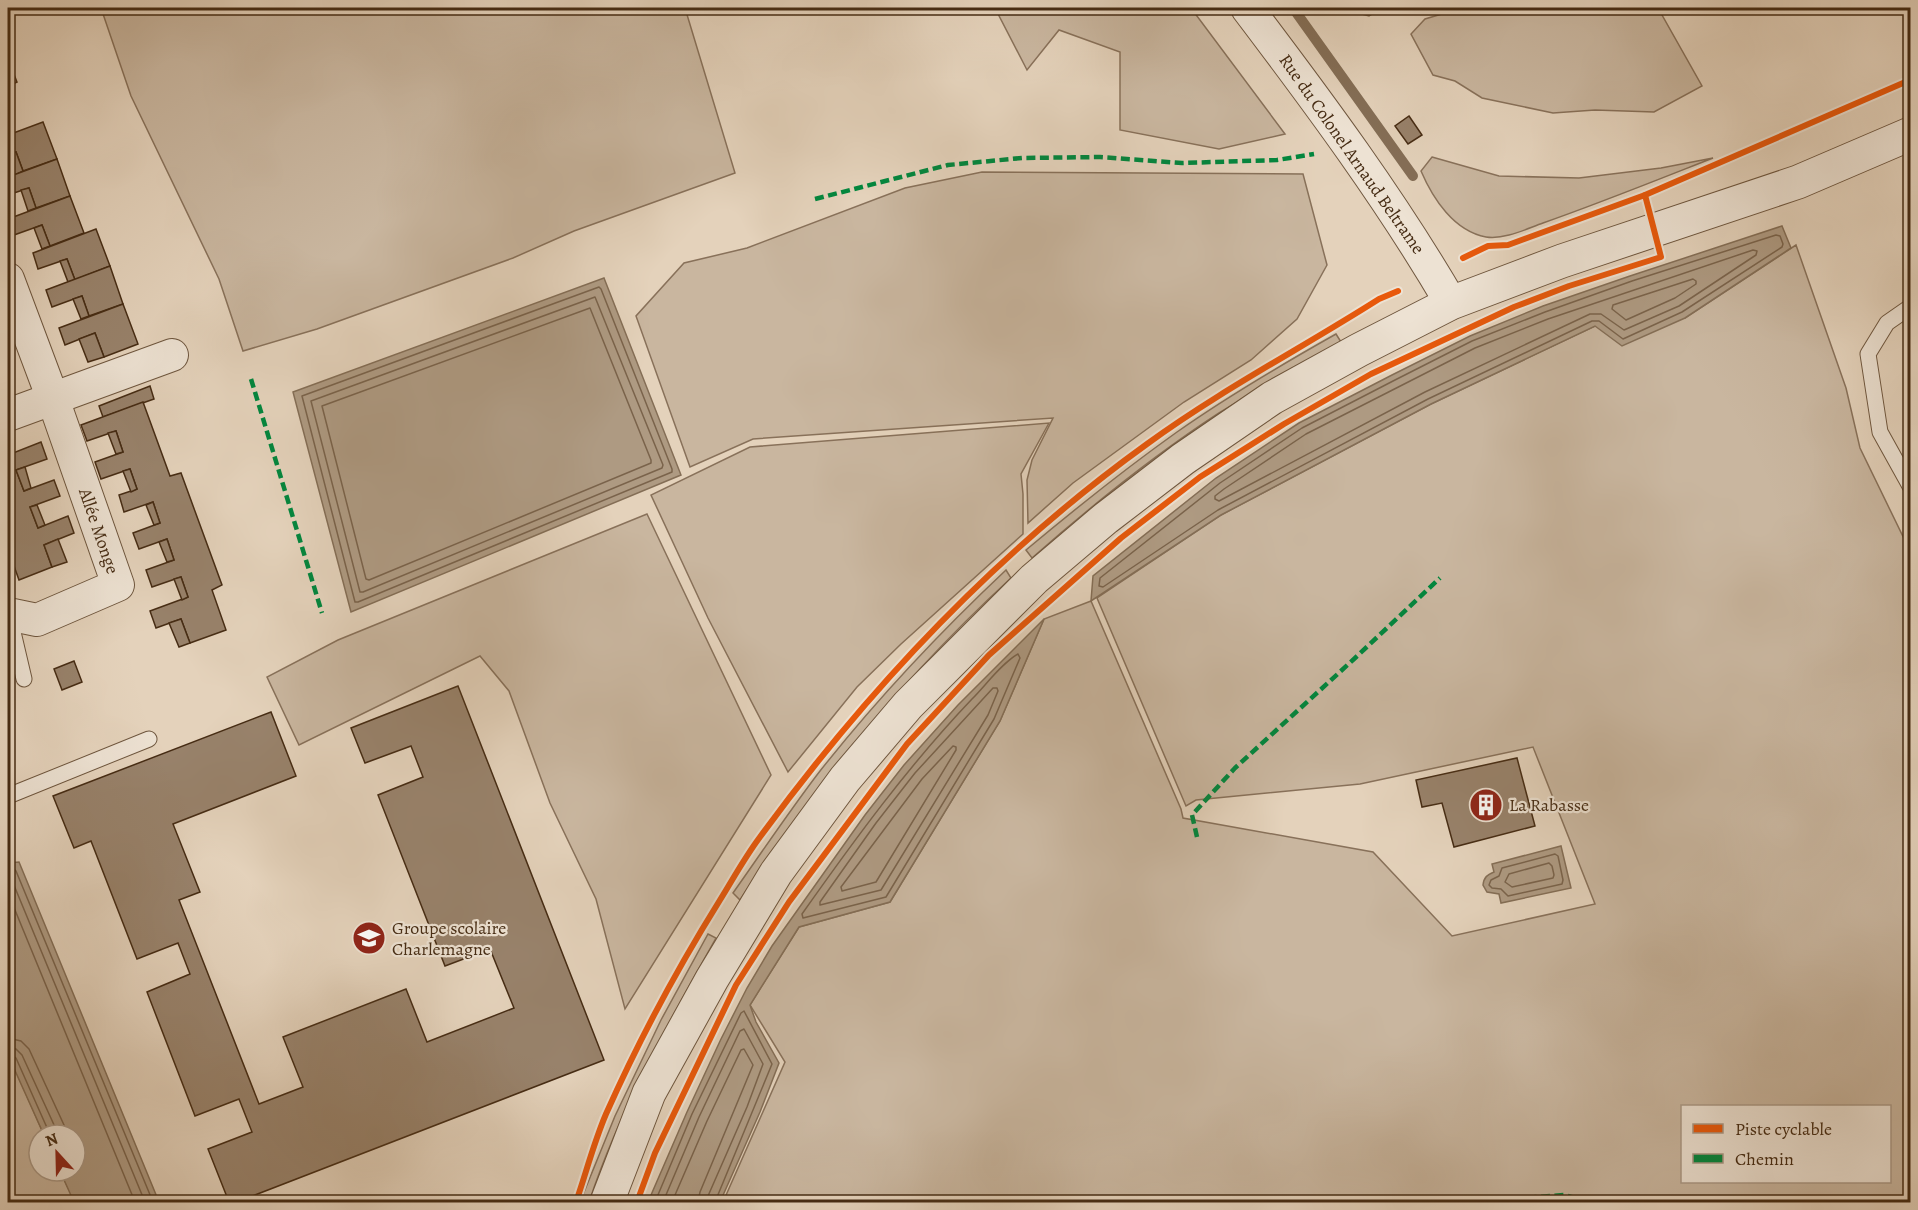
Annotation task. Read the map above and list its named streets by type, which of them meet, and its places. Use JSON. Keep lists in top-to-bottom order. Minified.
{"streets":{"street":["Rue du Colonel Arnaud Beltrame","Allée Monge"]},"places":{"building":["La Rabasse"],"school or university":["Groupe scolaire Charlemagne"]},"legend":["Piste cyclable","Chemin"],"north":"top"}
